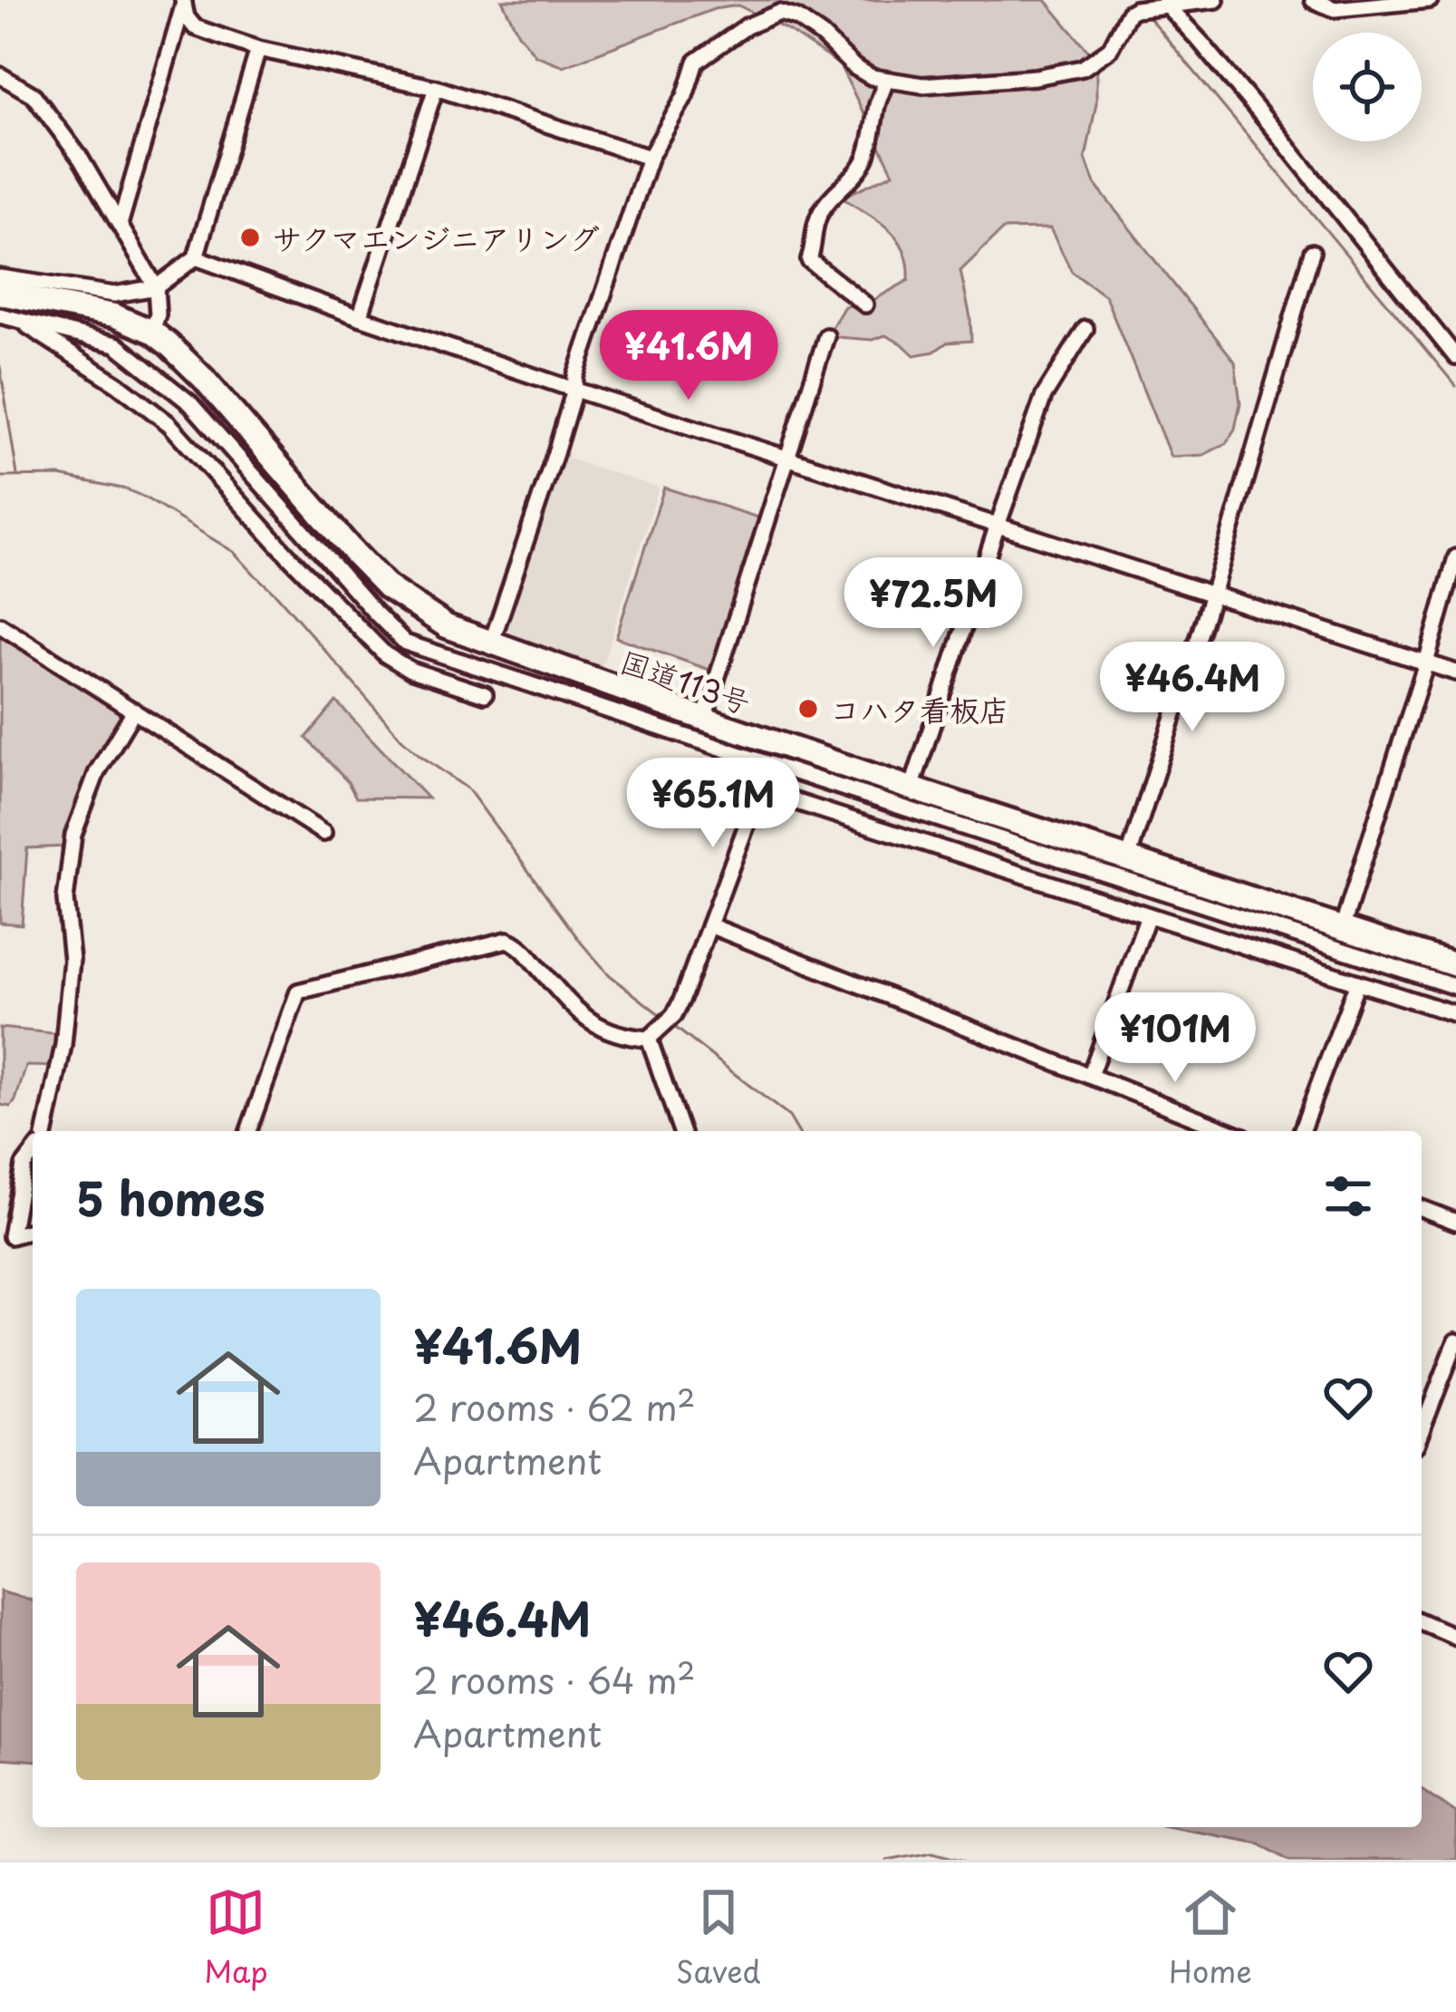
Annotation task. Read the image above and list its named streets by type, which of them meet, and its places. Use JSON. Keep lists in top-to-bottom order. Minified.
{"streets":{"highway":["国道113号"]},"places":["サクマエンジニアリング","コハタ看板店"],"page":{"price":["¥41.6M","¥72.5M","¥46.4M","¥65.1M","¥101M"],"heading":"5 homes","list":[{"name":"¥41.6M","note":"2 rooms · 62 m² · Apartment"},{"name":"¥46.4M","note":"2 rooms · 64 m² · Apartment"}],"tabs":["Map","Saved","Home"]}}
